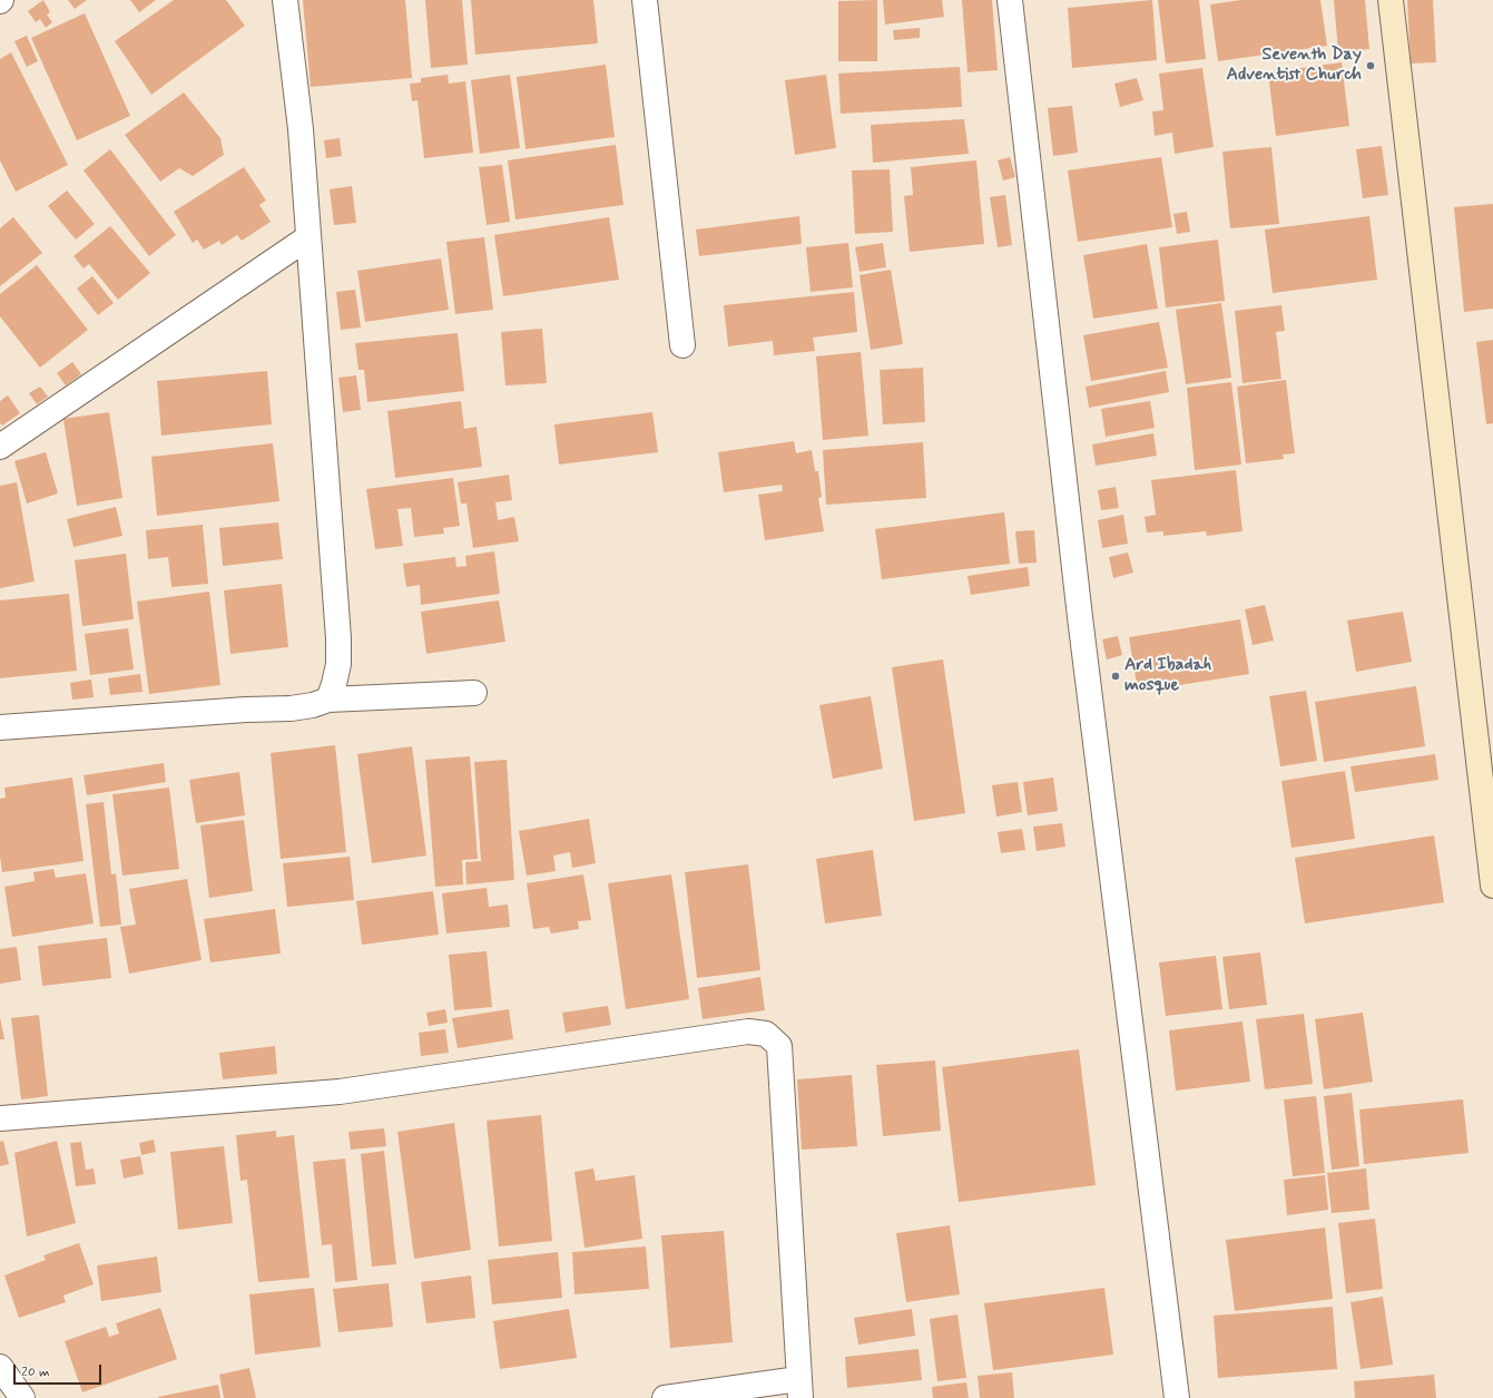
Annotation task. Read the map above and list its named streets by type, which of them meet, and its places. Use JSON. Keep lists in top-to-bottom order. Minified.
{"places":["Seventh Day Adventist Church","Ard Ibadah mosque"],"scale_bar":"20 m"}
